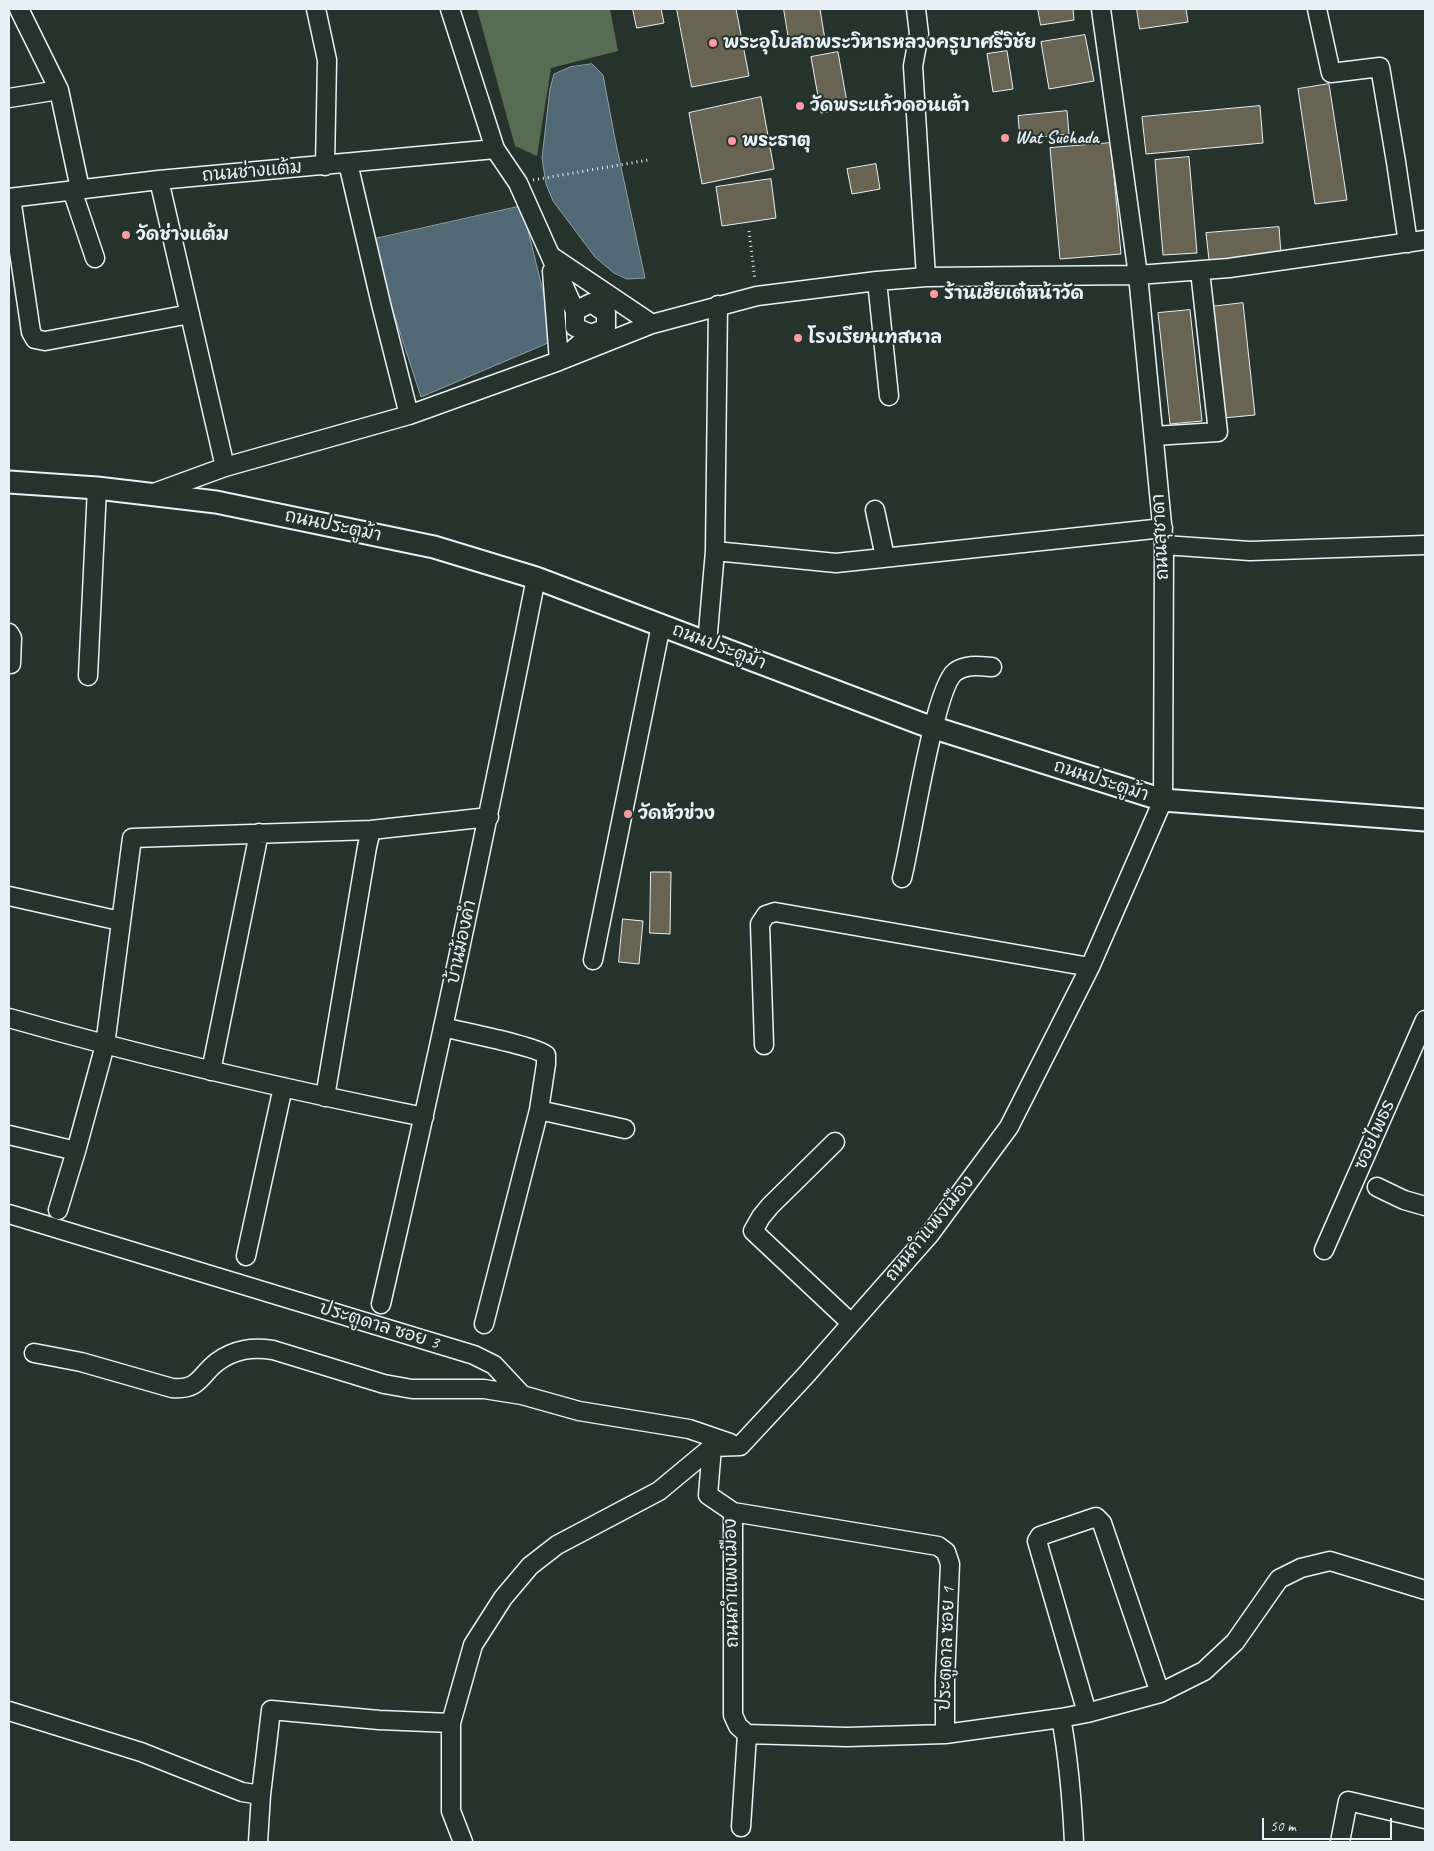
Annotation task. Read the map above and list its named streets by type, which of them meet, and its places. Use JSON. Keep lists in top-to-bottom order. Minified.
{"streets":{"main road":["ถนนประตูม้า"],"street":["ถนนช่างแต้ม","ถนนสุชาดา","บ้านฆ้องคำ","ซอยไพธร","ถนนกำแพงเมือง","ประตูดาล ซอย 3","ประตูดาล ซอย 1"]},"crossings":[["ถนนประตูม้า","ถนนสุชาดา"],["ถนนประตูม้า","บ้านฆ้องคำ"],["ถนนประตูม้า","ถนนกำแพงเมือง"],["ถนนสุชาดา","ถนนกำแพงเมือง"],["ถนนกำแพงเมือง","ประตูดาล ซอย 3"],["ถนนกำแพงเมือง","ประตูดาล ซอย 1"]],"places":["พระอุโบสถพระวิหารหลวงครูบาศรีวิชัย","วัดพระแก้วดอนเต้า","Wat Suchada","พระธาตุ","วัดช่างแต้ม","ร้านเฮียเต๋หน้าวัด","โรงเรียนเทสนาล","วัดหัวข่วง"],"scale_bar":"50 m"}
